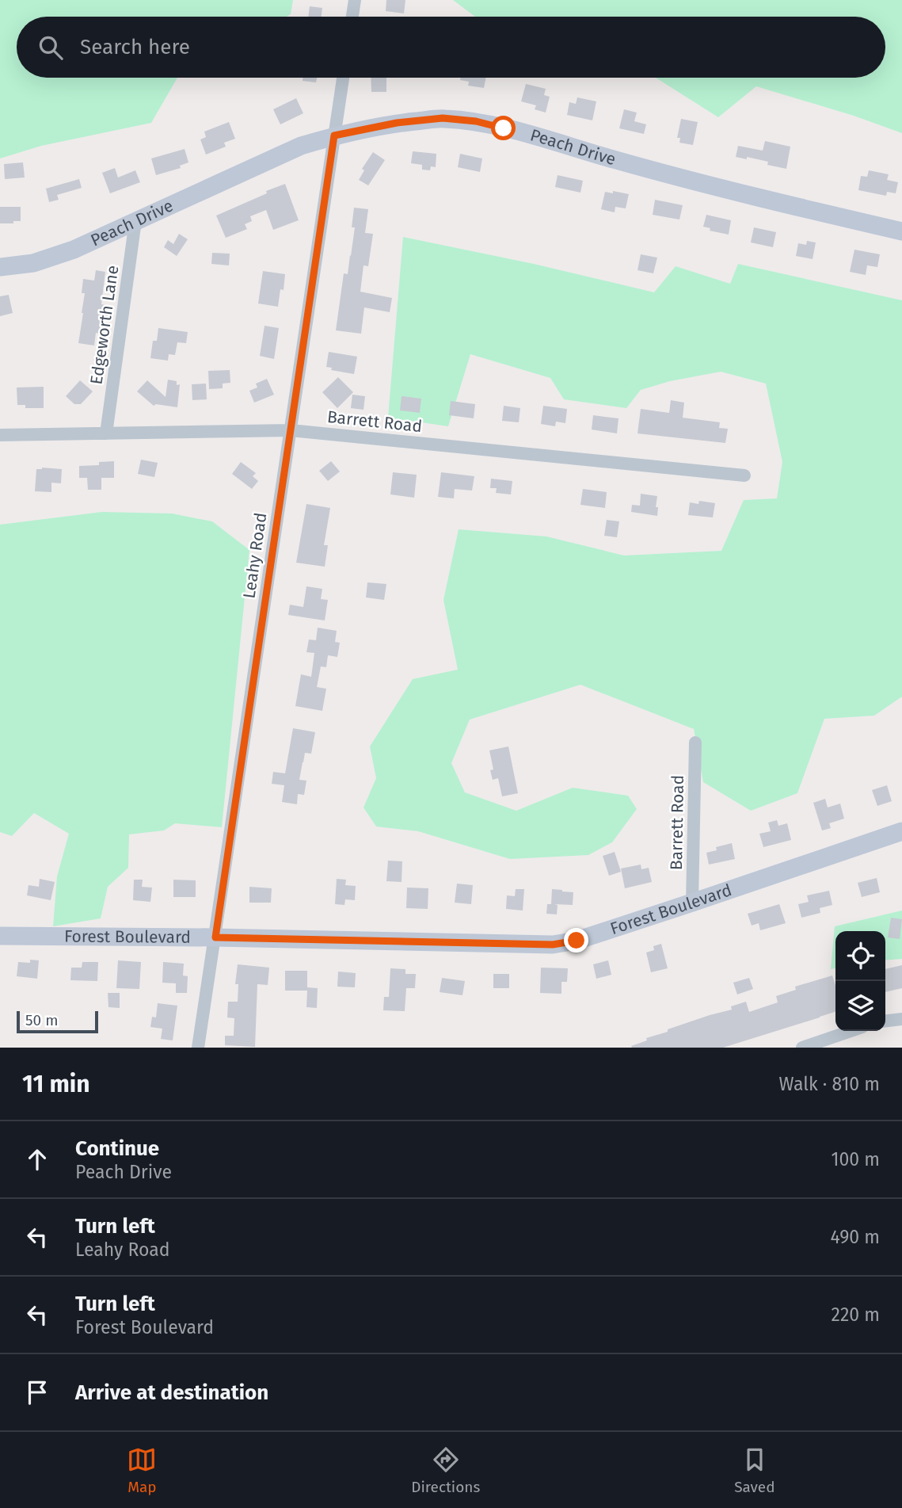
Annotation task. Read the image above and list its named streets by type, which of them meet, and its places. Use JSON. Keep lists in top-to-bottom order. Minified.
{"streets":{"main road":["Peach Drive","Forest Boulevard"],"street":["Edgeworth Lane","Barrett Road","Leahy Road"]},"crossings":[["Peach Drive","Edgeworth Lane"],["Peach Drive","Leahy Road"],["Edgeworth Lane","Barrett Road"],["Barrett Road","Leahy Road"],["Barrett Road","Forest Boulevard"],["Leahy Road","Forest Boulevard"]],"scale_bar":"50 m","page":{"search":"Search here","scale":"50 m","heading":["11 min","Walk · 810 m"],"list":[["Continue","Peach Drive","100 m"],["Turn left","Leahy Road","490 m"],["Turn left","Forest Boulevard","220 m"],"Arrive at destination"],"nav":["Map","Directions","Saved"]}}
